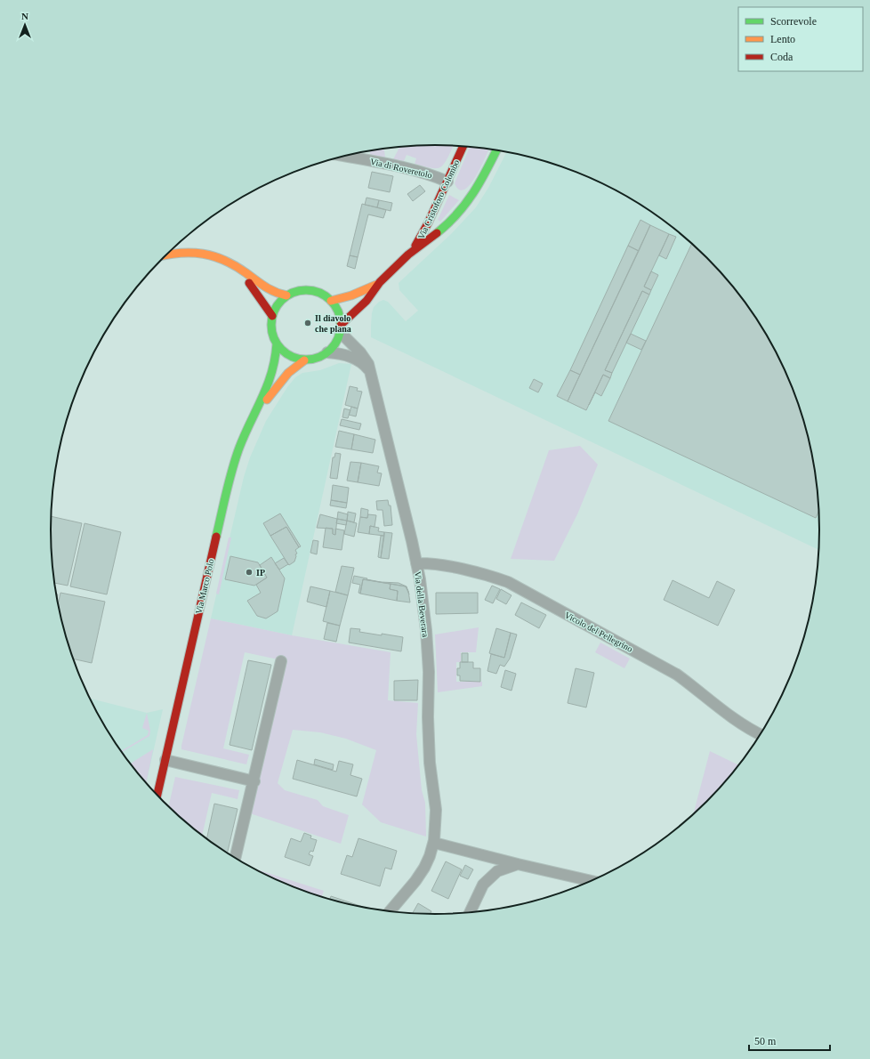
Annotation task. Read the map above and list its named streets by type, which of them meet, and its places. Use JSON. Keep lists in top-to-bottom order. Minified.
{"streets":{"main road":["Via Cristoforo Colombo","Via Marco Polo"],"street":["Via di Roveretolo","Via della Beverara","Vicolo del Pellegrino"]},"crossings":[["Via di Roveretolo","Via Cristoforo Colombo"],["Via Cristoforo Colombo","Via Marco Polo"],["Via Cristoforo Colombo","Via della Beverara"],["Via Marco Polo","Via della Beverara"],["Via della Beverara","Vicolo del Pellegrino"]],"places":["Il diavolo che plana","IP"],"legend":["Scorrevole","Lento","Coda"],"scale_bar":"50 m","north":"top"}
